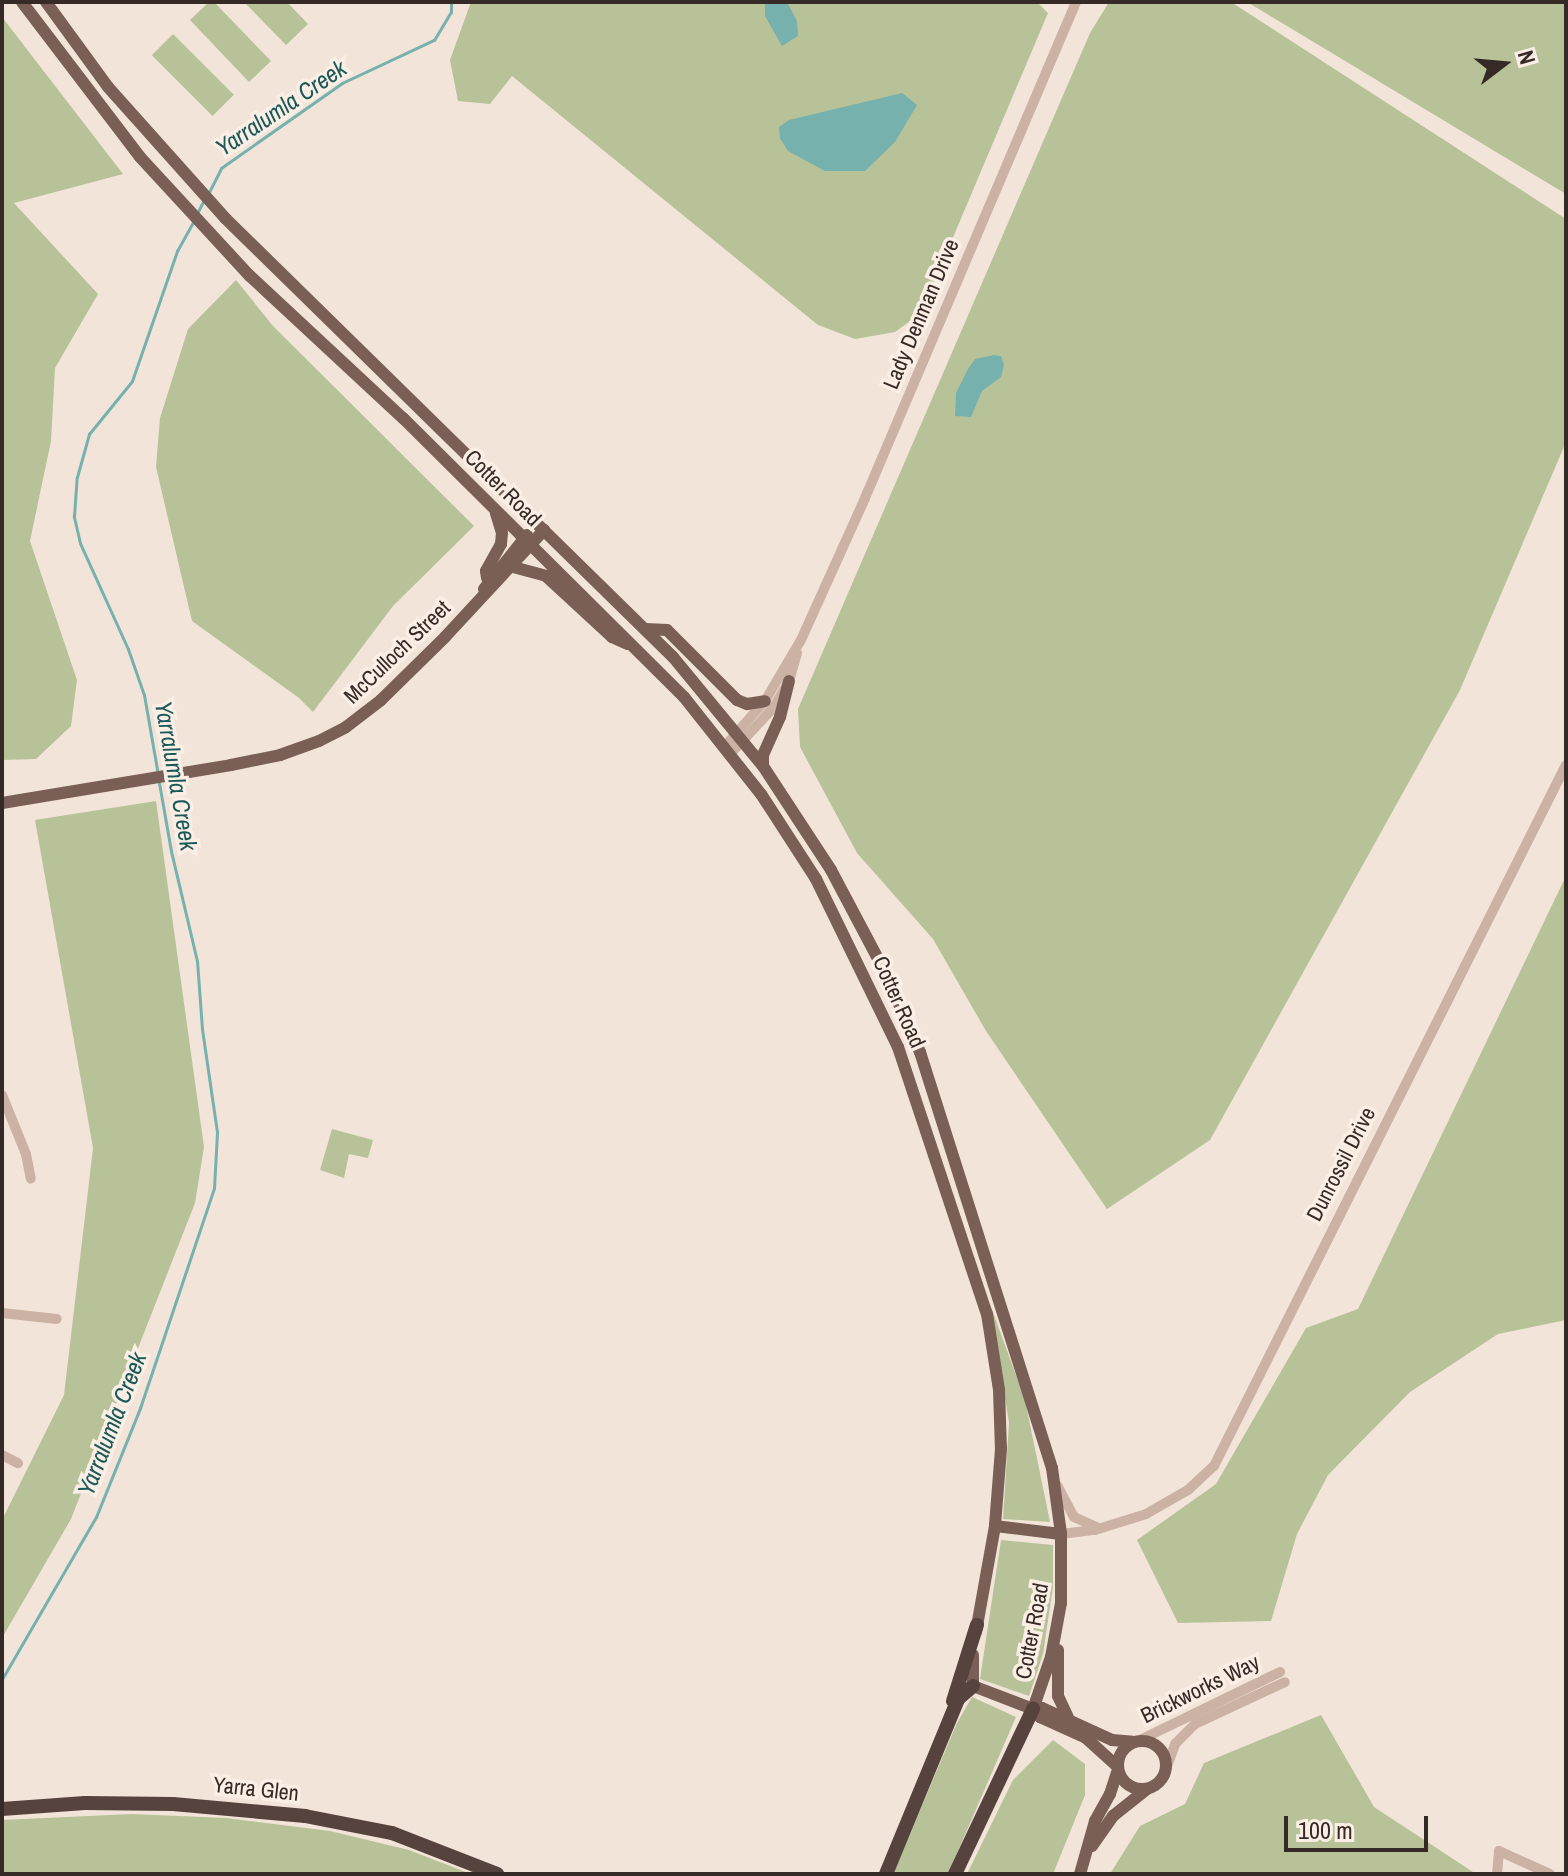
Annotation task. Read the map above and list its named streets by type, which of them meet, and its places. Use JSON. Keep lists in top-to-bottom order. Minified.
{"streets":{"highway":["Yarra Glen"],"main road":["Cotter Road","McCulloch Street"],"street":["Lady Denman Drive","Dunrossil Drive","Brickworks Way"]},"crossings":[["Lady Denman Drive","Cotter Road"],["Cotter Road","McCulloch Street"],["Cotter Road","Dunrossil Drive"]],"water":["Yarralumla Creek"],"scale_bar":"100 m","north":"right"}
